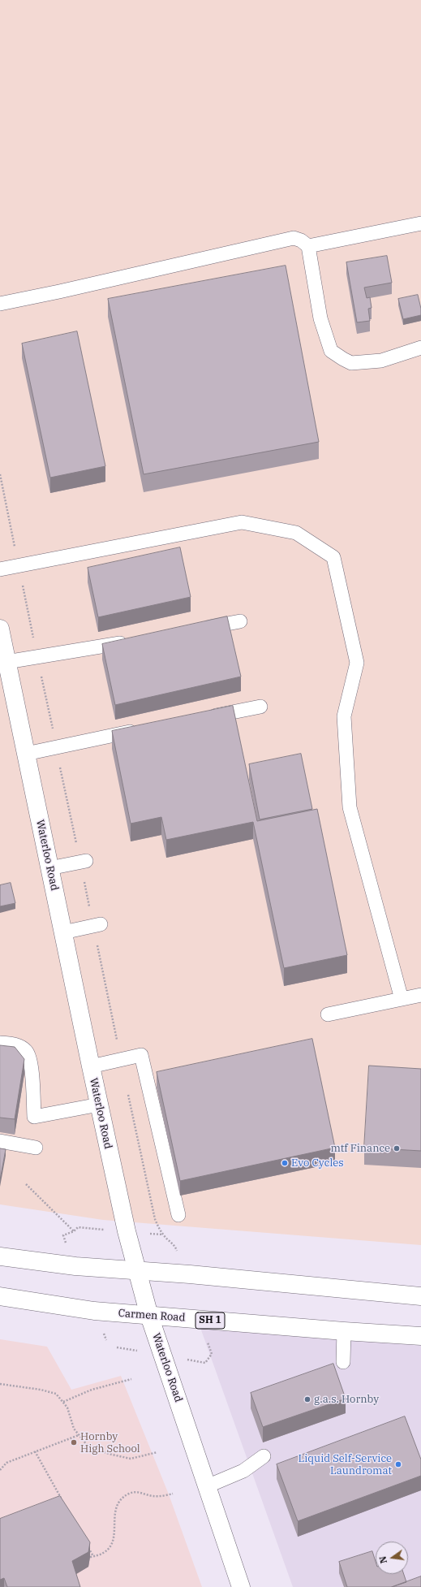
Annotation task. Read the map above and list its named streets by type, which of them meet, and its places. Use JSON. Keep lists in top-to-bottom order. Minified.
{"streets":{"main road":["Waterloo Road","Carmen Road","SH 1"]},"crossings":[["Waterloo Road","Carmen Road"]],"places":["mtf Finance","Evo Cycles","g.a.s. Hornby","Hornby High School","Liquid Self-Service Laundromat"],"north":"left"}
